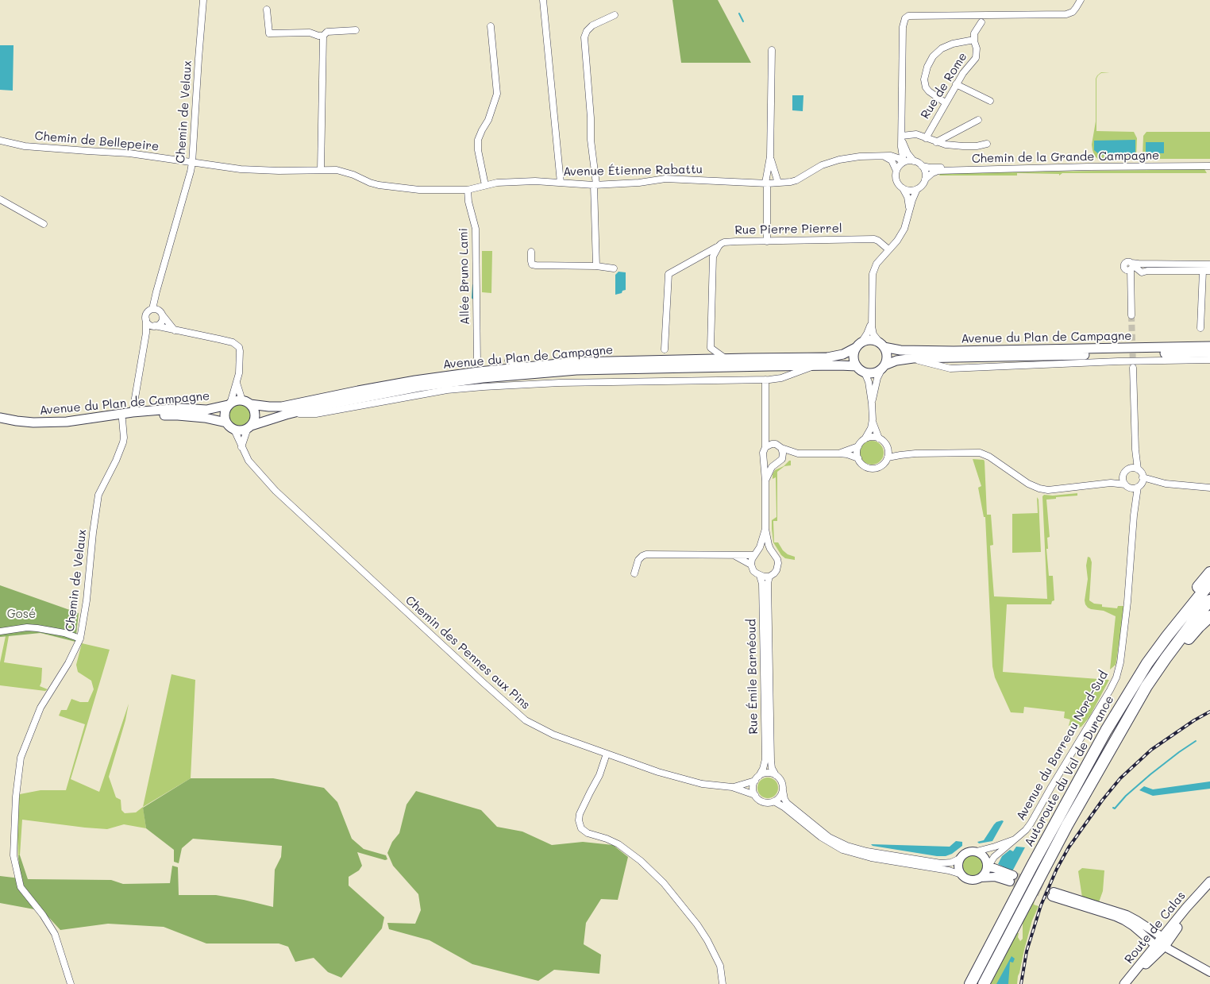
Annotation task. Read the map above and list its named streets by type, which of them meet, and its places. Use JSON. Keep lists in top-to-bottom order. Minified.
{"streets":{"highway":["Autoroute du Val de Durance"],"main road":["Avenue du Plan de Campagne","Route de Calas"],"street":["Rue de Rome","Chemin de Velaux","Chemin de Bellepeire","Chemin de la Grande Campagne","Avenue Étienne Rabattu","Rue Pierre Pierrel","Allée Bruno Lami","Chemin des Pennes aux Pins","Rue Émile Barnéoud","Avenue du Barreau Nord-Sud"]},"crossings":[["Chemin de Velaux","Chemin de Bellepeire"],["Chemin de Velaux","Avenue Étienne Rabattu"],["Chemin de Velaux","Avenue du Plan de Campagne"],["Chemin de Bellepeire","Avenue Étienne Rabattu"],["Avenue Étienne Rabattu","Allée Bruno Lami"],["Avenue du Plan de Campagne","Chemin des Pennes aux Pins"],["Avenue du Plan de Campagne","Rue Émile Barnéoud"],["Chemin des Pennes aux Pins","Rue Émile Barnéoud"]],"parks":["Gosé"]}
